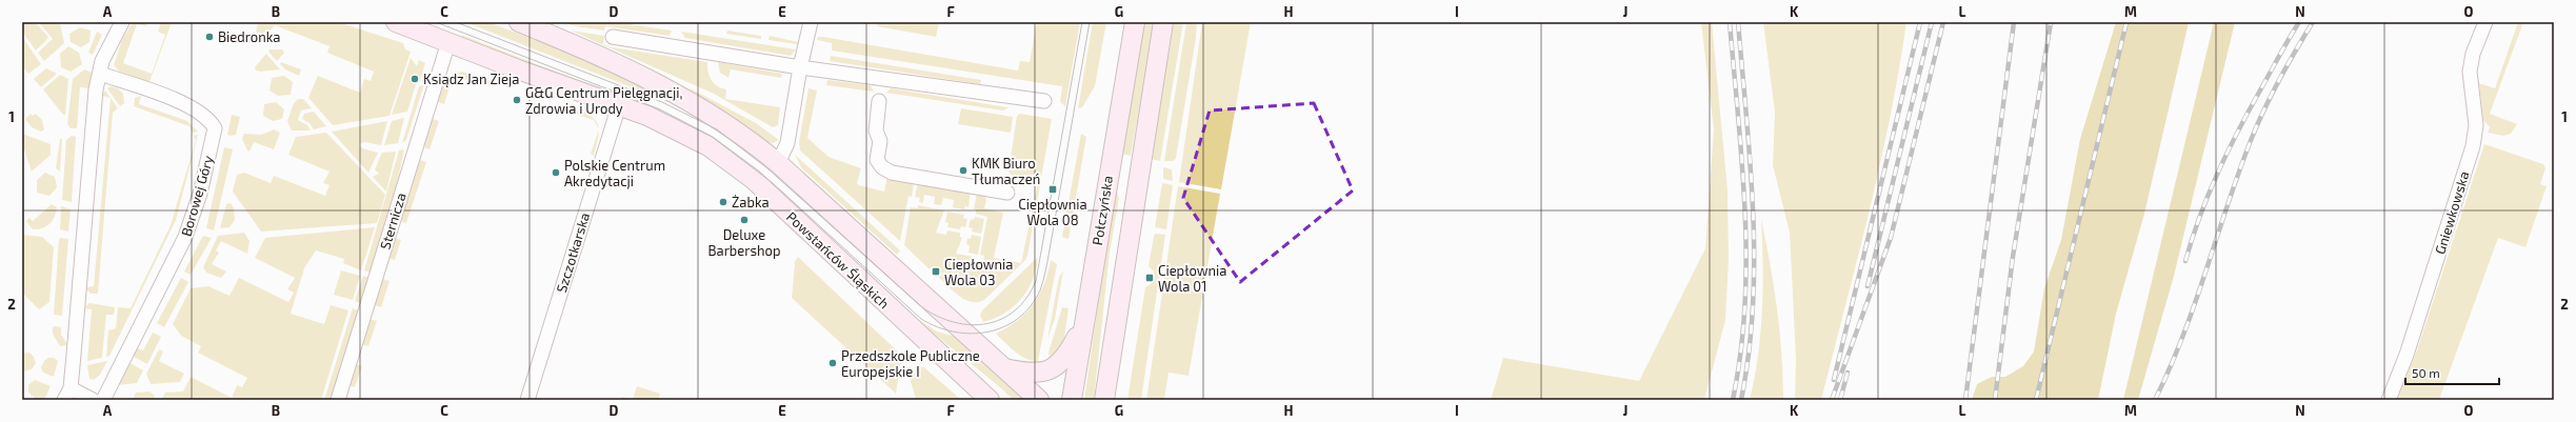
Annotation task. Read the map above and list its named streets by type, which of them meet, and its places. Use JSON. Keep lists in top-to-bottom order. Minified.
{"streets":{"main road":["Połczyńska","Powstańców Śląskich"],"street":["Borowej Góry","Gniewkowska","Sternicza","Szczotkarska"]},"crossings":[["Sternicza","Powstańców Śląskich"],["Szczotkarska","Powstańców Śląskich"]],"places":{"other":["Biedronka","Ksiądz Jan Zieja","G&G Centrum Pielęgnacji, Zdrowia i Urody","KMK Biuro Tłumaczeń","Polskie Centrum Akredytacji","Żabka","Deluxe Barbershop","Przedszkole Publiczne Europejskie I"],"transit":["Ciepłownia Wola 08","Ciepłownia Wola 03","Ciepłownia Wola 01"]},"scale_bar":"50 m","grid":{"columns":["A","B","C","D","E","F","G","H","I","J","K","L","M","N","O"],"rows":["1","2"]}}
